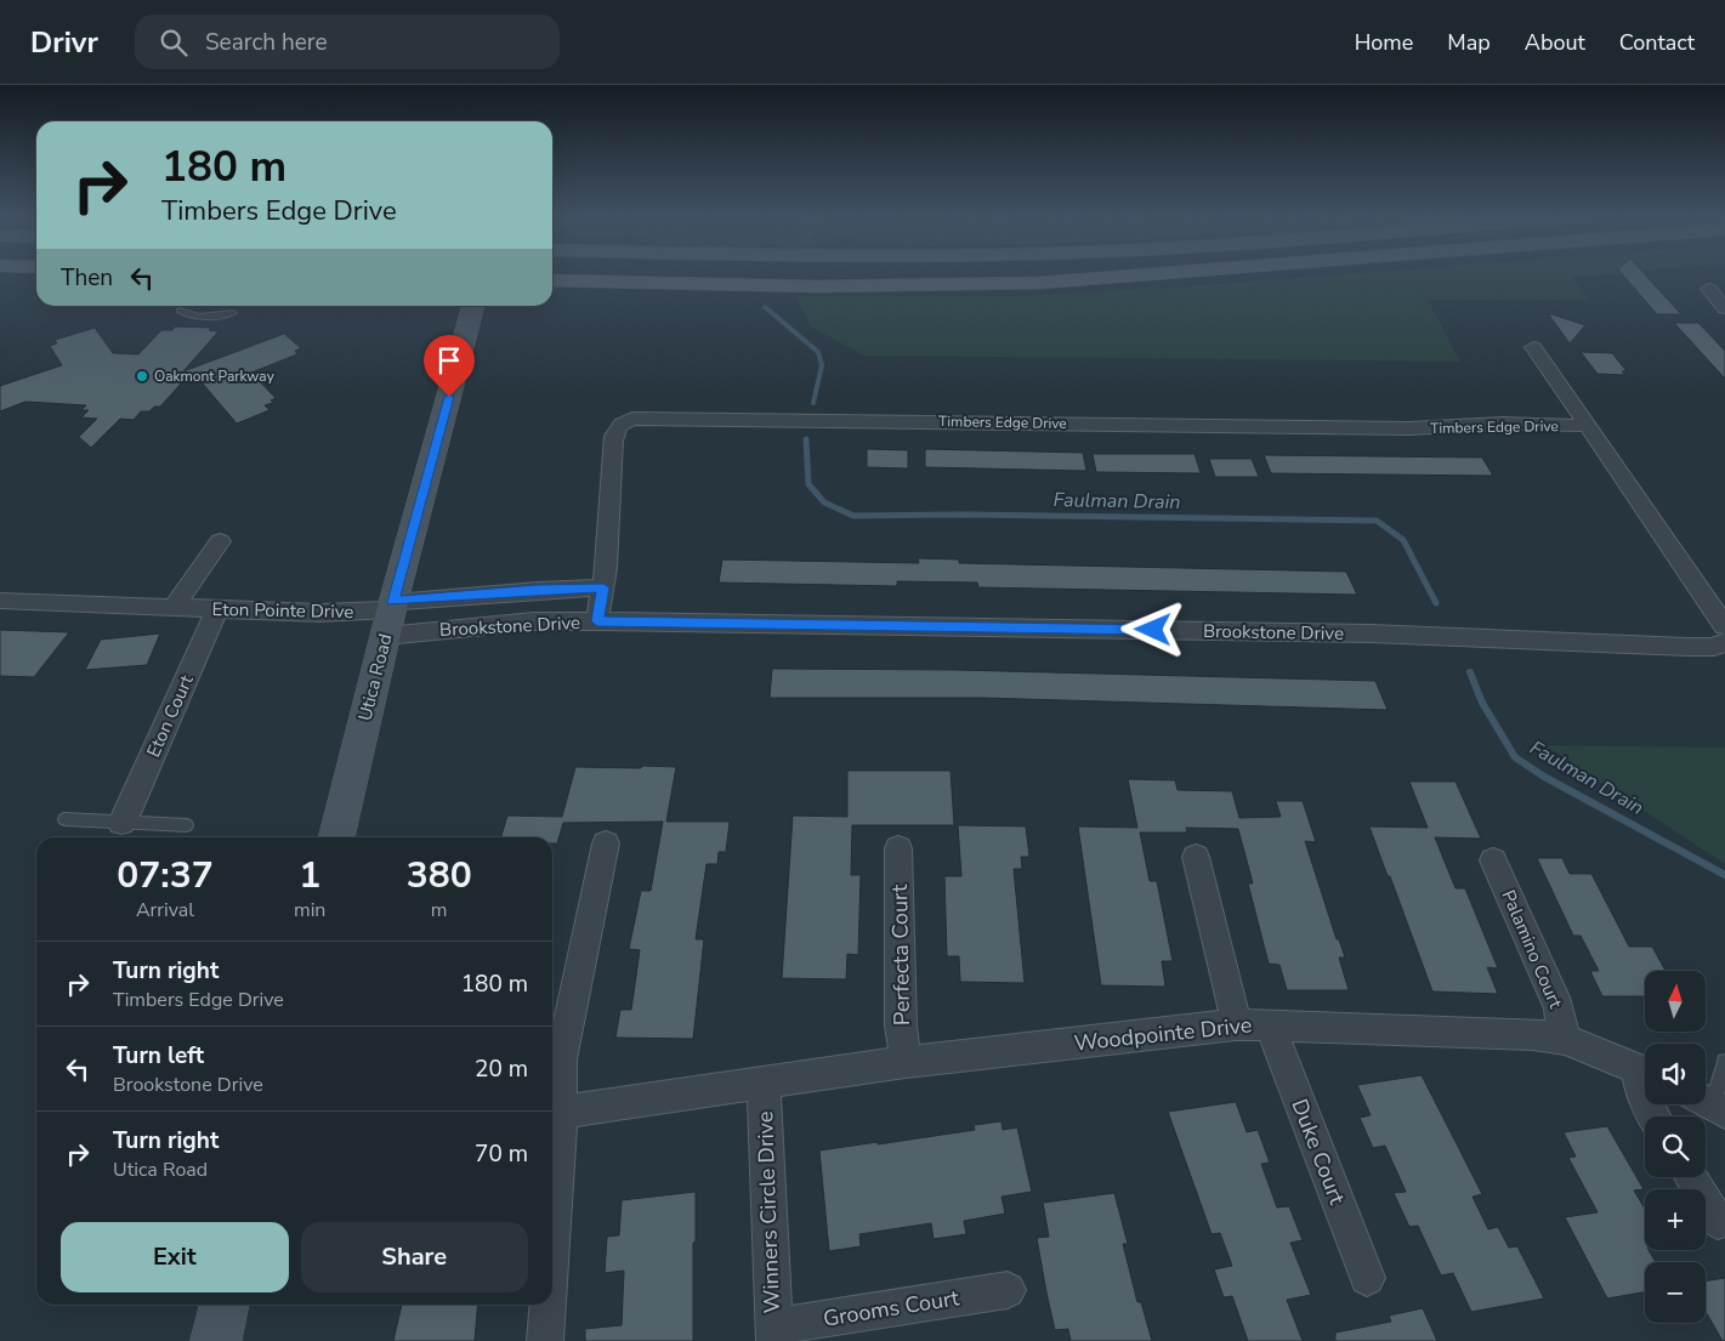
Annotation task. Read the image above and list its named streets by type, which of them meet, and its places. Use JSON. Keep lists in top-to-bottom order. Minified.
{"streets":{"main road":["Utica Road"],"street":["Timbers Edge Drive","Eton Pointe Drive","Brookstone Drive","Eton Court","Palamino Court","Perfecta Court","Woodpointe Drive","Duke Court","Winners Circle Drive","Grooms Court"]},"crossings":[["Timbers Edge Drive","Brookstone Drive"],["Eton Pointe Drive","Brookstone Drive"],["Eton Pointe Drive","Utica Road"],["Eton Pointe Drive","Eton Court"],["Brookstone Drive","Utica Road"],["Palamino Court","Woodpointe Drive"],["Perfecta Court","Woodpointe Drive"],["Woodpointe Drive","Duke Court"],["Woodpointe Drive","Winners Circle Drive"],["Winners Circle Drive","Grooms Court"]],"water":["Faulman Drain"],"places":["Oakmont Parkway"],"north":"top","page":{"header":"Drivr","search":"Search here","nav":["Home","Map","About","Contact"],"turn":["180 m","Timbers Edge Drive"],"then":"Then","eta":["07:37","Arrival","1","min","380","m"],"list":[{"name":"Turn right","note":"Timbers Edge Drive","value":"180 m"},{"name":"Turn left","note":"Brookstone Drive","value":"20 m"},{"name":"Turn right","note":"Utica Road","value":"70 m"}],"map_buttons":["+","−"],"buttons":["Exit","Share"]}}
